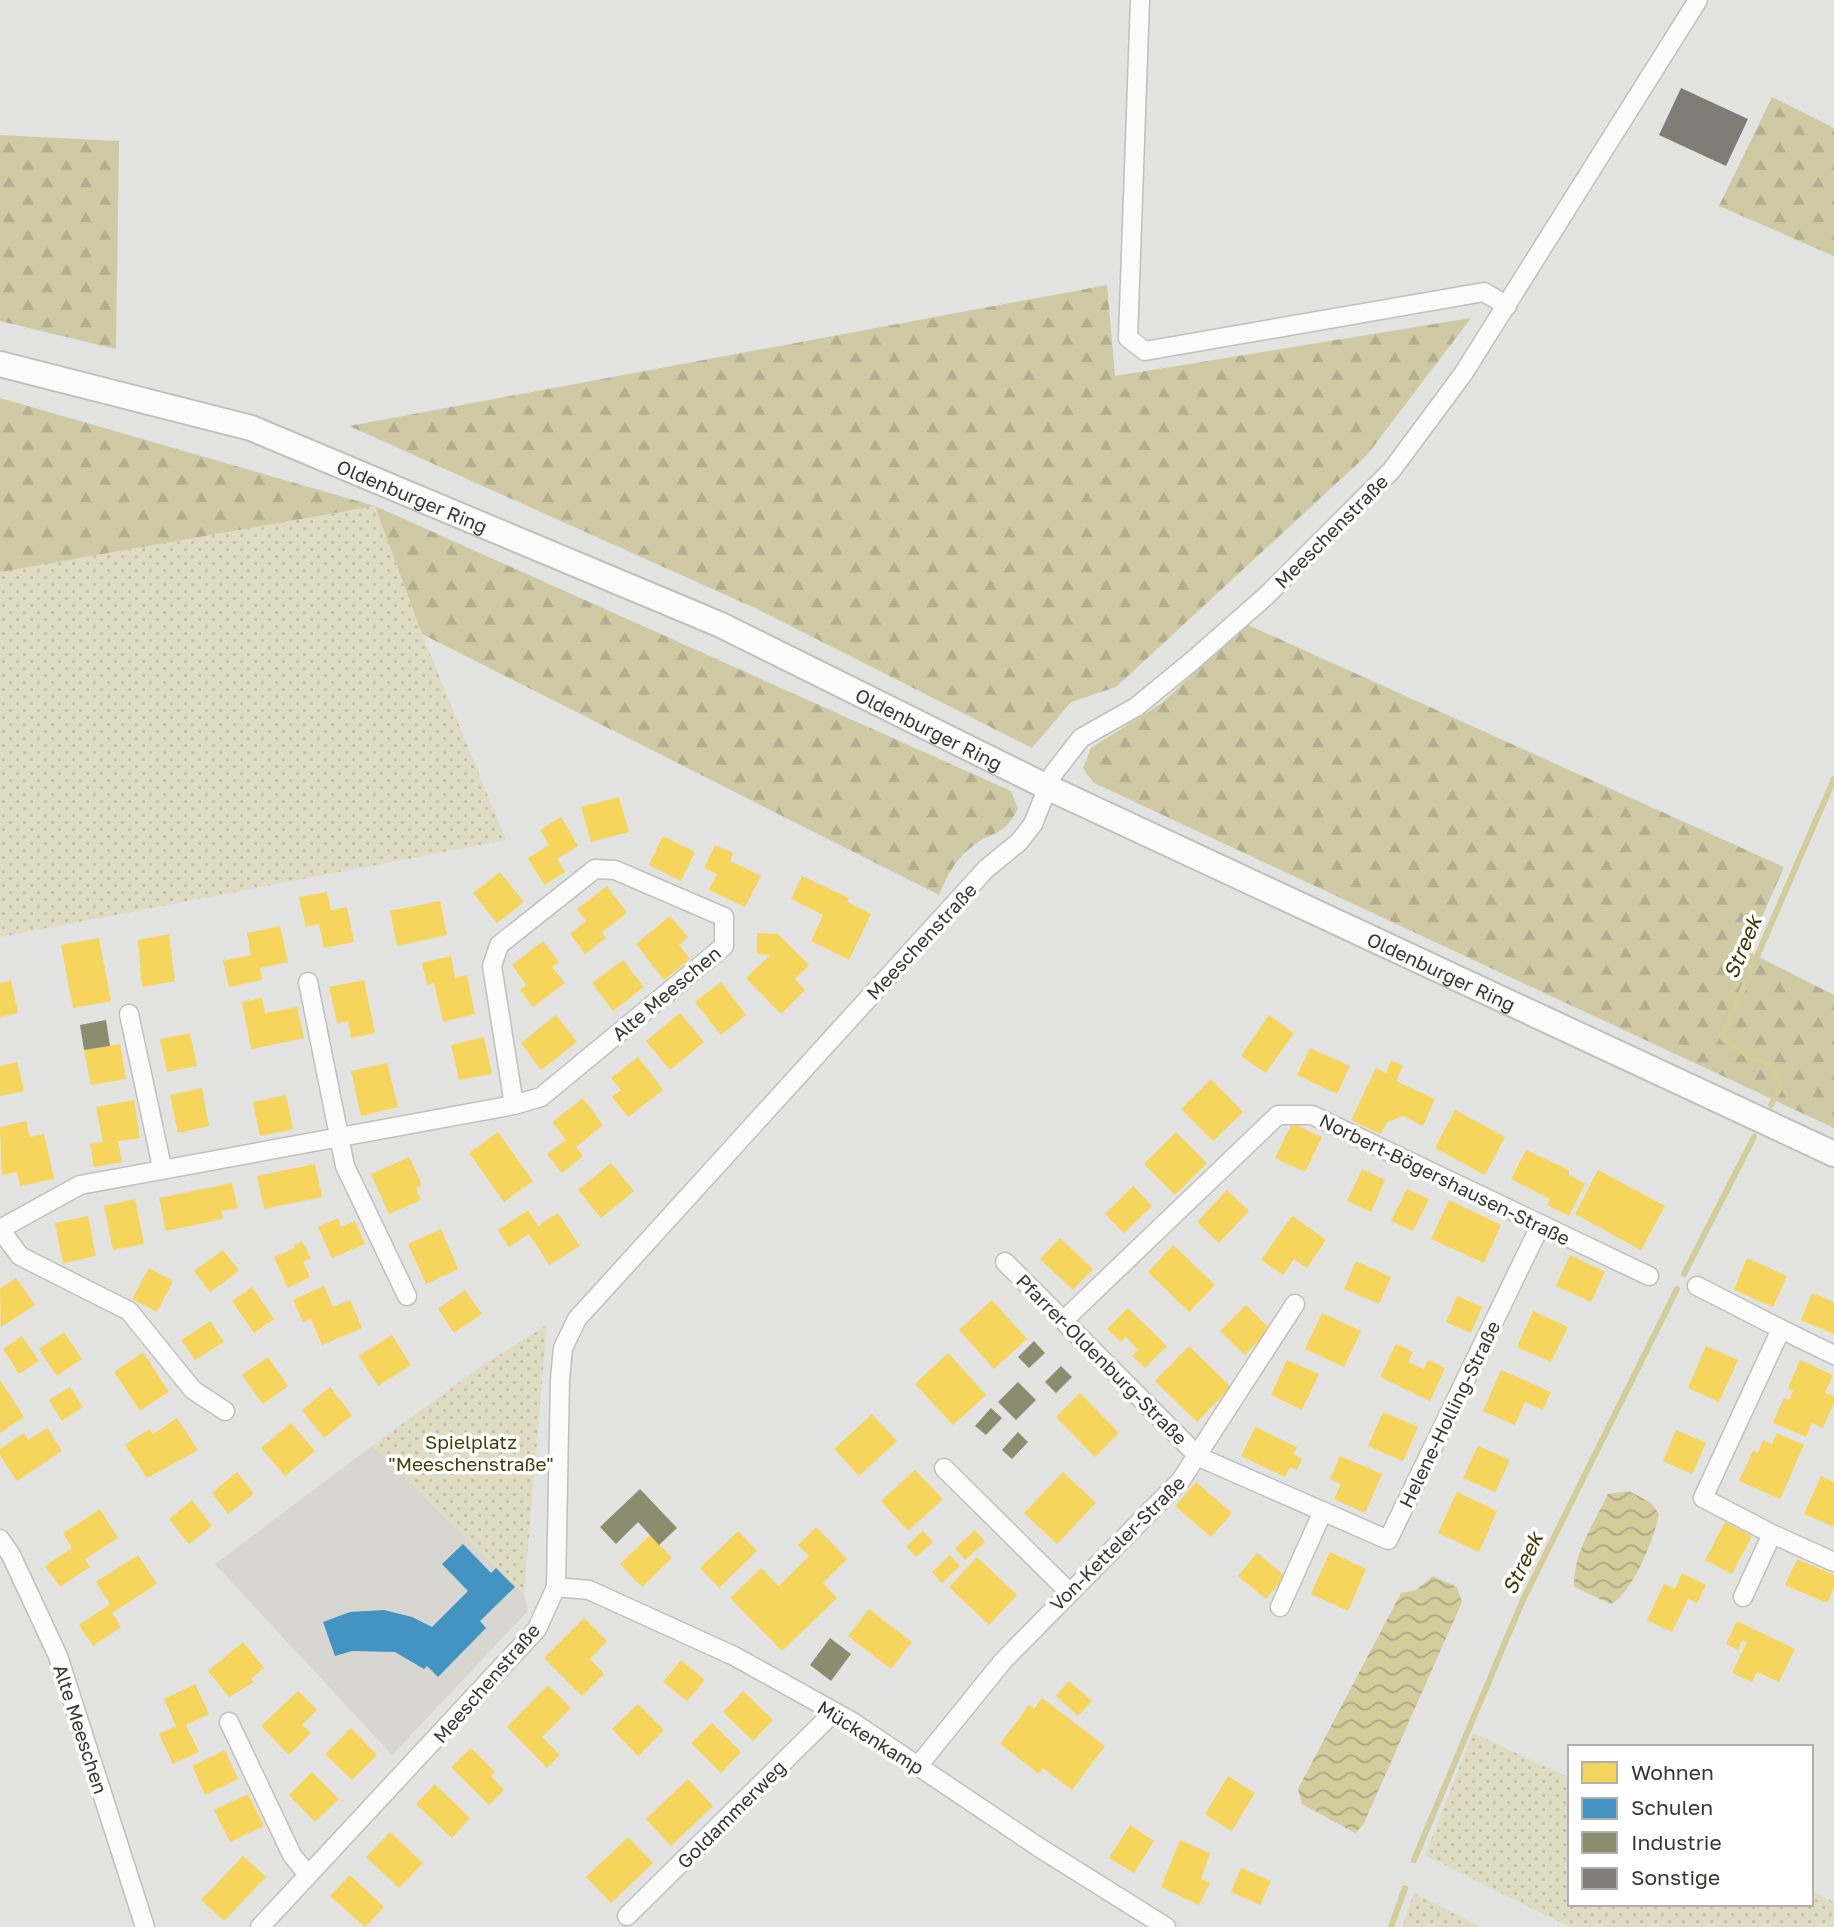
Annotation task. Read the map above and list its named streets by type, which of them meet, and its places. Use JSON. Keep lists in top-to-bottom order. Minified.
{"streets":{"main road":["Oldenburger Ring"],"street":["Meeschenstraße","Alte Meeschen","Norbert-Bögershausen-Straße","Pfarrer-Oldenburg-Straße","Helene-Holling-Straße","Von-Ketteler-Straße","Mückenkamp","Goldammerweg"]},"crossings":[["Oldenburger Ring","Meeschenstraße"],["Meeschenstraße","Mückenkamp"],["Norbert-Bögershausen-Straße","Pfarrer-Oldenburg-Straße"],["Norbert-Bögershausen-Straße","Helene-Holling-Straße"],["Pfarrer-Oldenburg-Straße","Helene-Holling-Straße"],["Pfarrer-Oldenburg-Straße","Von-Ketteler-Straße"],["Helene-Holling-Straße","Von-Ketteler-Straße"],["Von-Ketteler-Straße","Mückenkamp"],["Mückenkamp","Goldammerweg"]],"water":["Streek"],"parks":["Spielplatz \"Meeschenstraße\""],"legend":["Wohnen","Schulen","Industrie","Sonstige"]}
